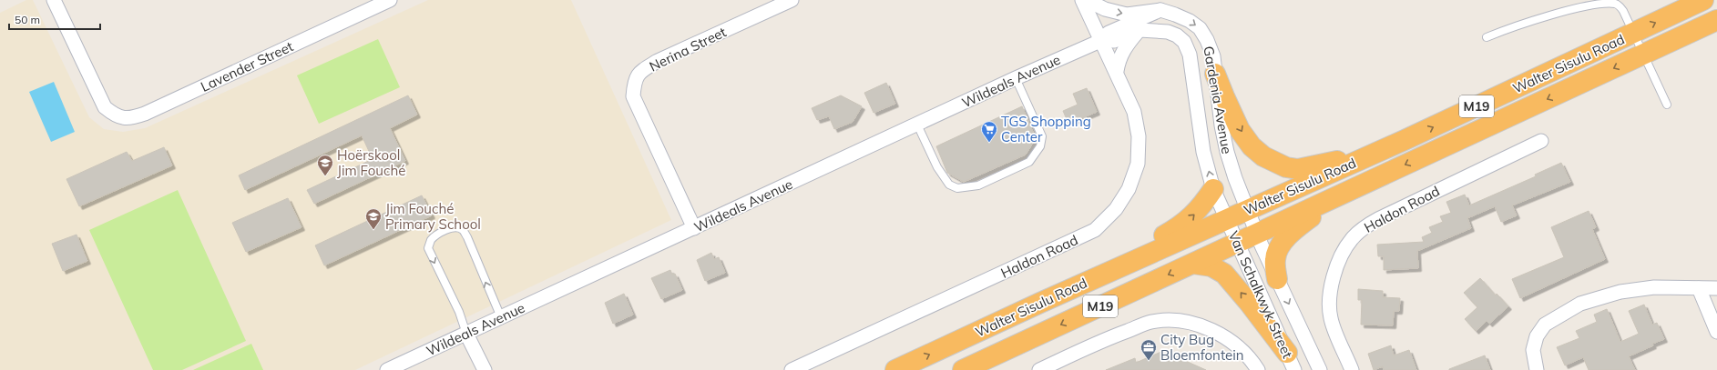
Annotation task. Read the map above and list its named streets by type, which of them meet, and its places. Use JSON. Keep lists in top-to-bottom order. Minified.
{"streets":{"highway":["Walter Sisulu Road","M19"],"street":["Nerina Street","Lavender Street","Wildeals Avenue","Gardenia Avenue","Haldon Road","Van Schalkwyk Street"]},"crossings":[["Nerina Street","Wildeals Avenue"],["Walter Sisulu Road","Gardenia Avenue"],["Walter Sisulu Road","Van Schalkwyk Street"],["Wildeals Avenue","Gardenia Avenue"],["Wildeals Avenue","Haldon Road"],["Gardenia Avenue","Haldon Road"],["Gardenia Avenue","Van Schalkwyk Street"]],"places":{"supermarket":["TGS Shopping Center"],"school or university":["Hoërskool Jim Fouché","Jim Fouché Primary School"],"office":["City Bug Bloemfontein"]},"scale_bar":"50 m"}
